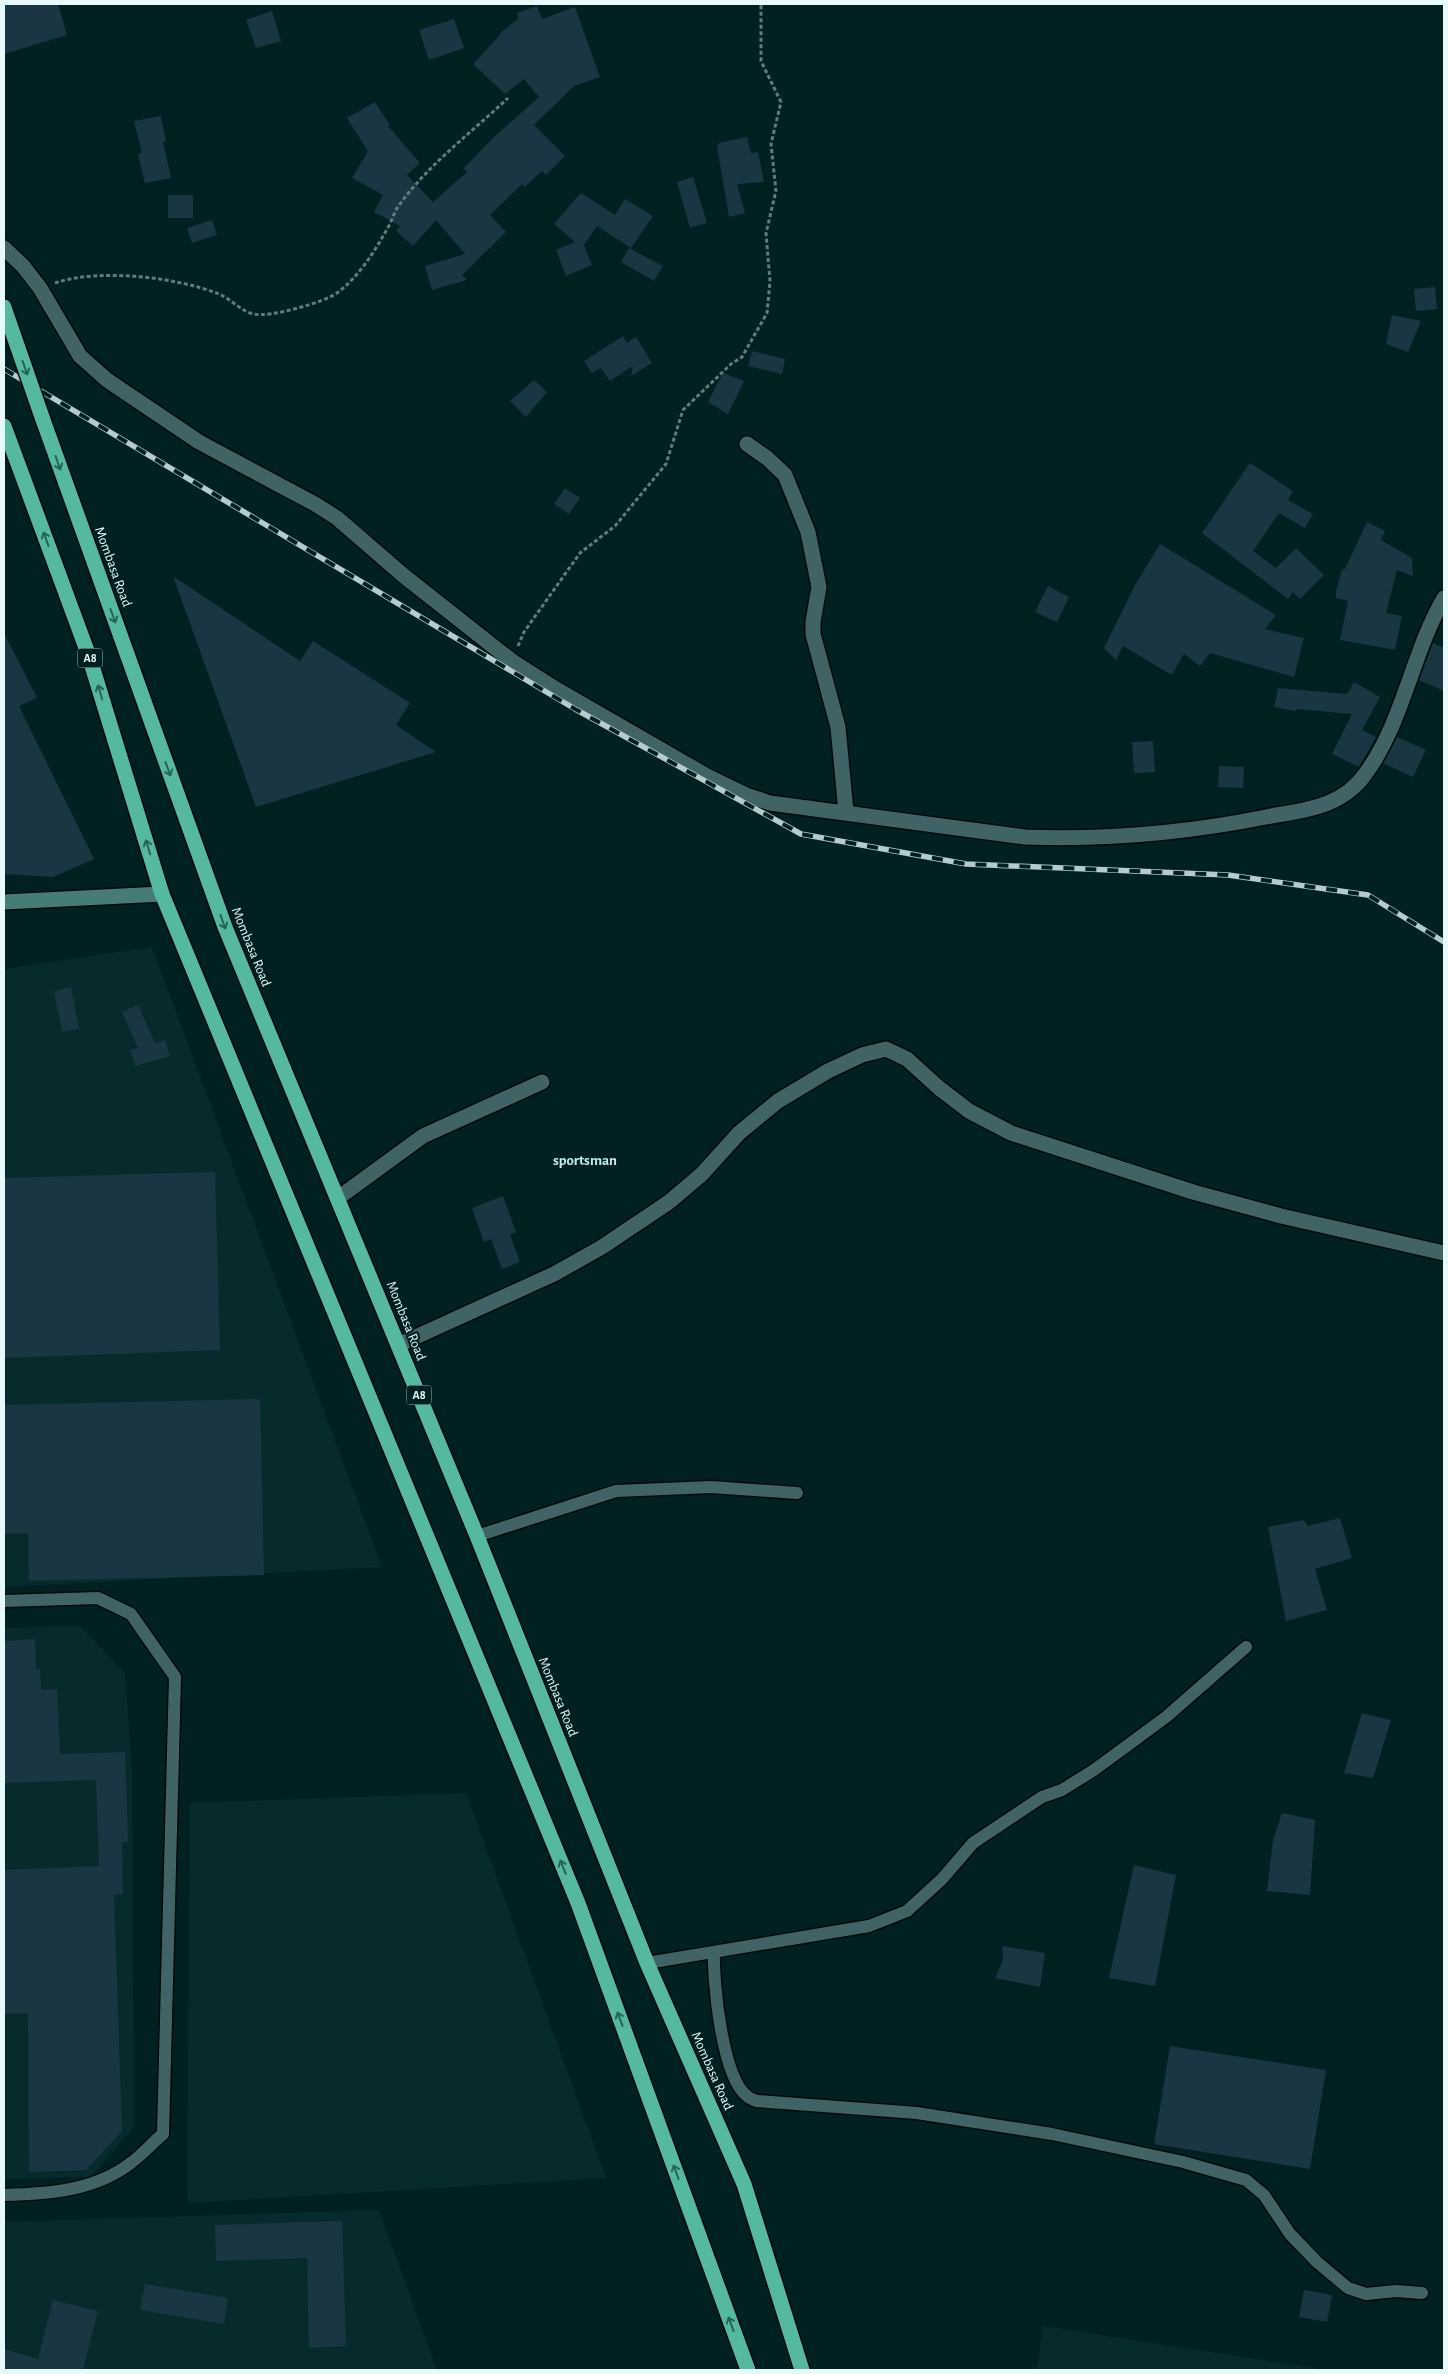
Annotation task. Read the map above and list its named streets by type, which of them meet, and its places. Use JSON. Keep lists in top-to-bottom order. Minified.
{"streets":{"highway":["Mombasa Road","A8"]},"districts":["sportsman"]}
